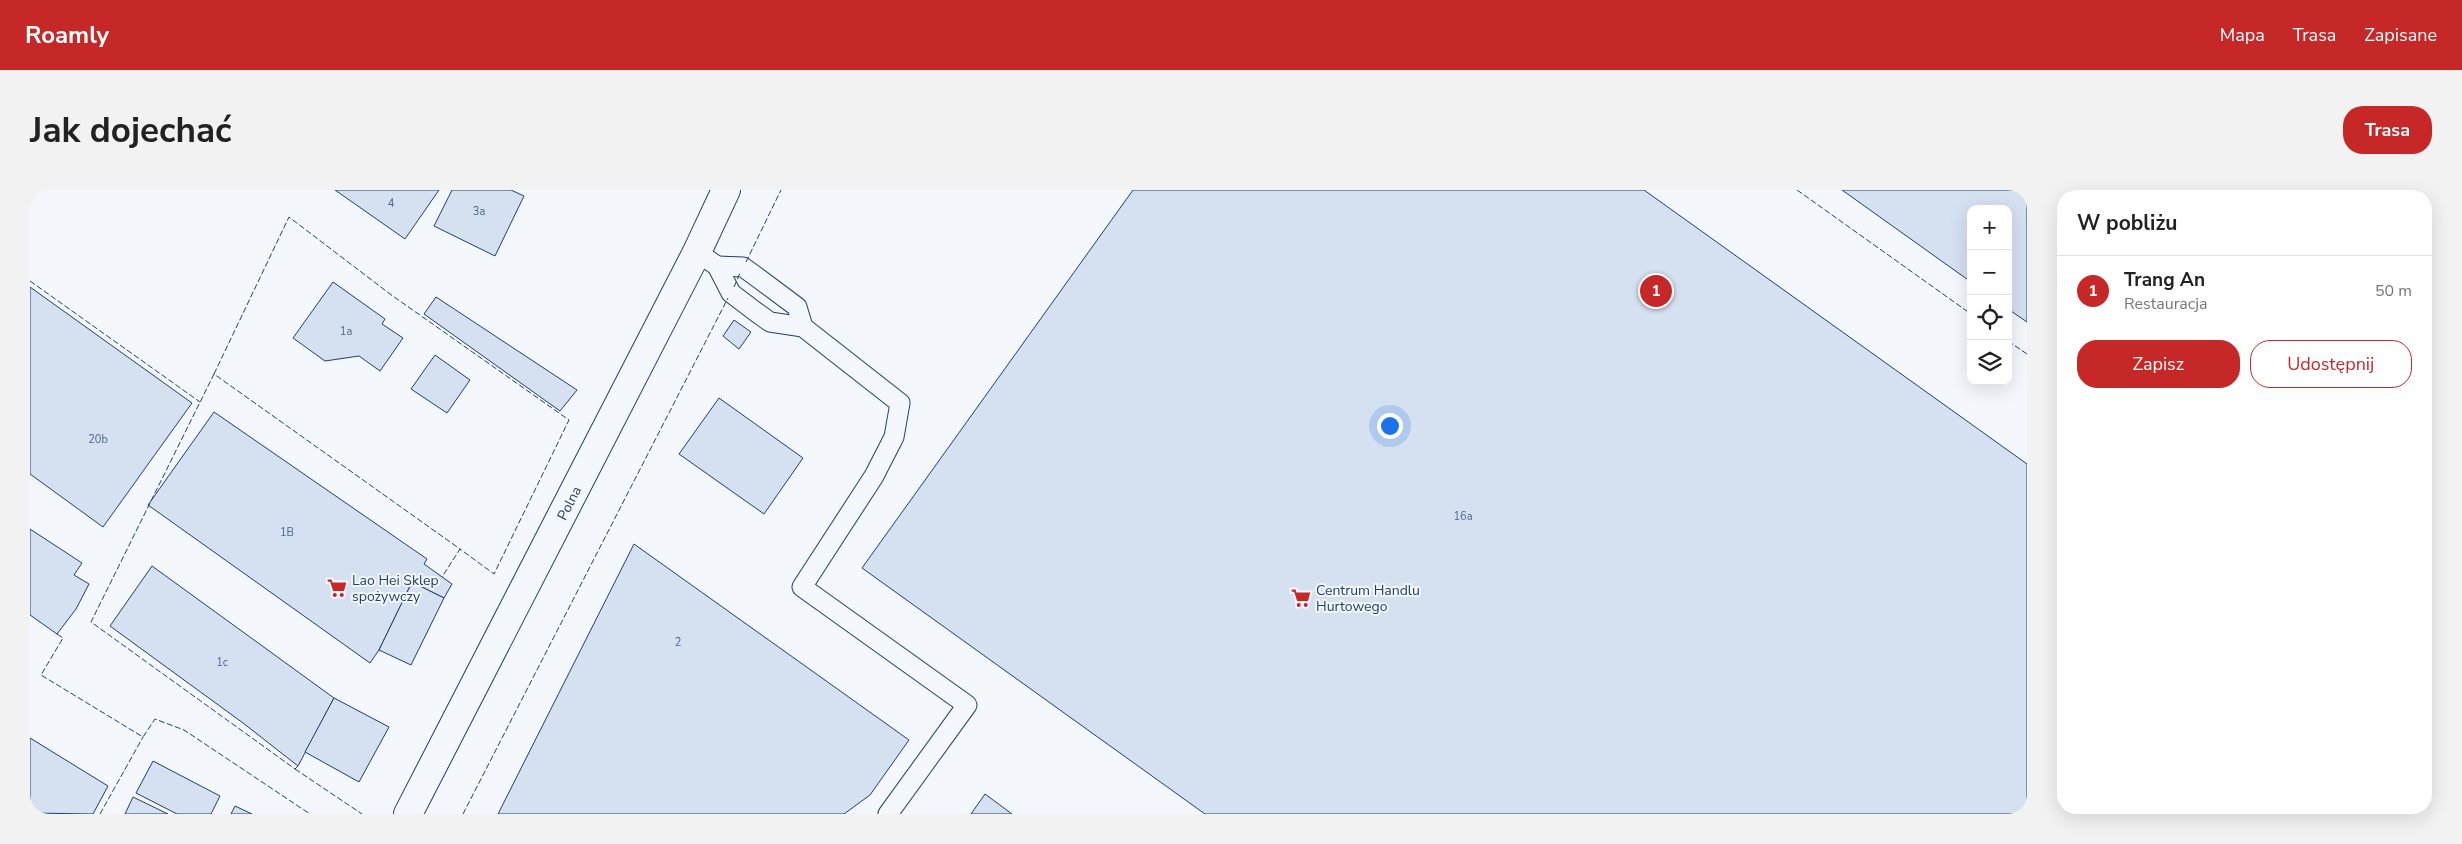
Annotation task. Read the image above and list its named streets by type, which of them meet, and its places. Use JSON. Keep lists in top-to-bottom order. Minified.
{"streets":{"street":["Polna"]},"places":{"supermarket":["Lao Hei Sklep spożywczy","Centrum Handlu Hurtowego"]},"house_numbers":["4","3a","1a","20b","16a","1B","2","1c"],"page":{"header":"Roamly","nav":["Mapa","Trasa","Zapisane"],"buttons":["Trasa",["Zapisz","Udostępnij"]],"title":"Jak dojechać","heading":"W pobliżu","map_buttons":["+","−"],"list":[{"mark":"1","name":"Trang An","note":"Restauracja","value":"50 m"}],"pins":"1"}}
